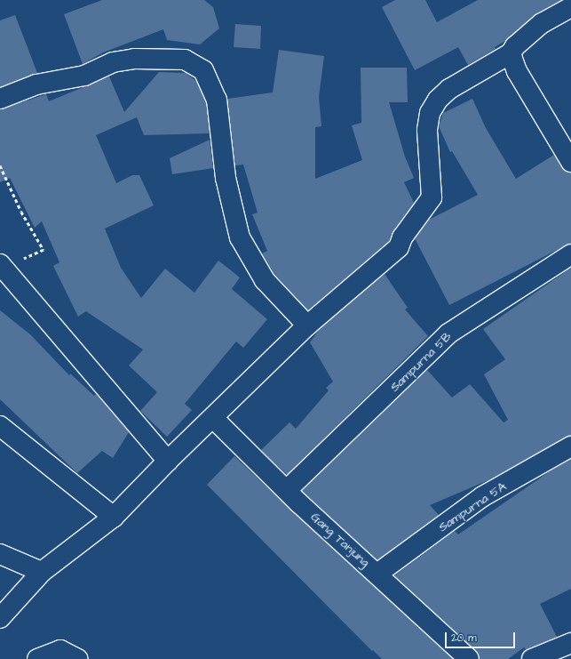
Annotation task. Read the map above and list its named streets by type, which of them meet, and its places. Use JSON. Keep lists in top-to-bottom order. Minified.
{"streets":{"street":["Sampurna 5B","Sampurna 5A","Gang Tanjung"]},"crossings":[["Sampurna 5B","Gang Tanjung"],["Sampurna 5A","Gang Tanjung"]],"scale_bar":"20 m"}
